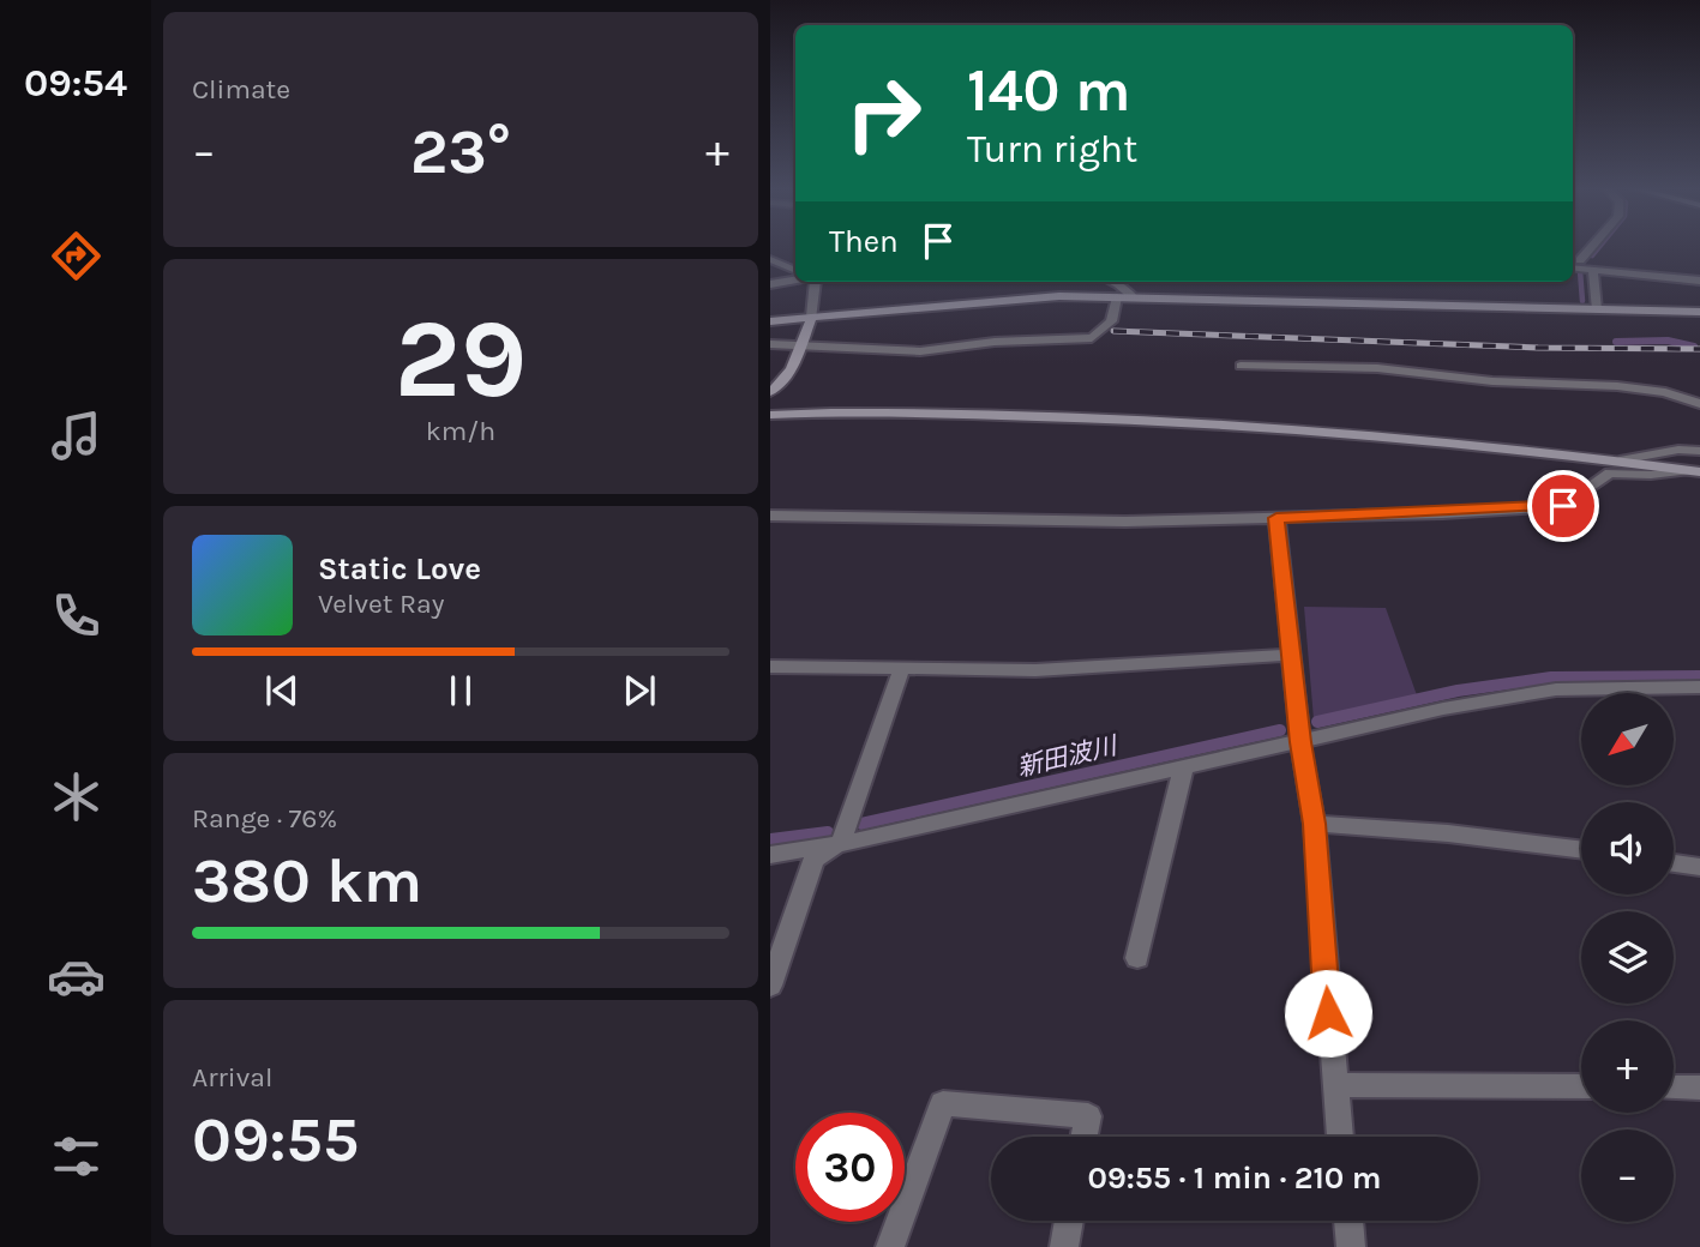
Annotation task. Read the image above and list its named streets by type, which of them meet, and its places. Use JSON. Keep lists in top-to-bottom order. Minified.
{"water":["新田波川"],"north":"bottom left","page":{"tabs":"09:54","tile":["Climate",["29","km/h"],["Range · 76%","380 km"],["Arrival","09:55"]],"turn":["140 m","Turn right"],"heat":["−","23°","+"],"then":"Then","song":["Static Love","Velvet Ray"],"map_buttons":["+","−"],"limit":"30","trip":"09:55 · 1 min · 210 m"}}
